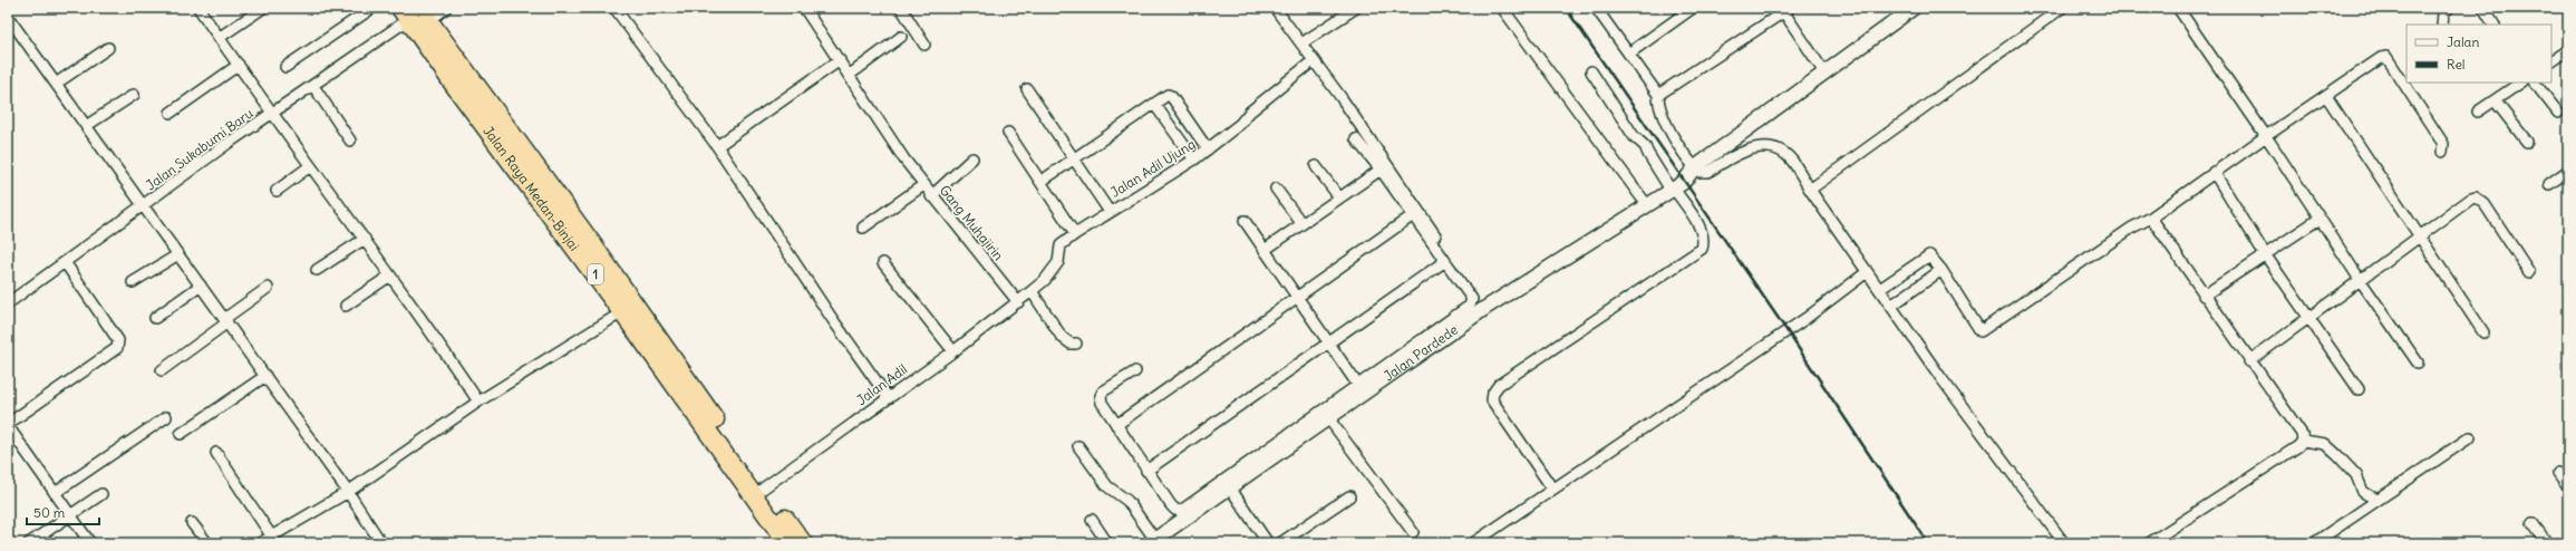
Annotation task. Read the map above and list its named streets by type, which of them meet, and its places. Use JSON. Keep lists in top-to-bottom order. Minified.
{"streets":{"highway":["Jalan Raya Medan-Binjai","1"],"street":["Jalan Sukabumi Baru","Jalan Adil Ujung","Gang Muhajirin","Jalan Pardede","Jalan Adil"]},"crossings":[["Jalan Sukabumi Baru","Jalan Raya Medan-Binjai"],["Jalan Adil Ujung","Gang Muhajirin"],["Jalan Adil Ujung","Jalan Adil"],["Jalan Raya Medan-Binjai","Jalan Adil"],["Gang Muhajirin","Jalan Adil"]],"legend":["Jalan","Rel"],"scale_bar":"50 m"}
